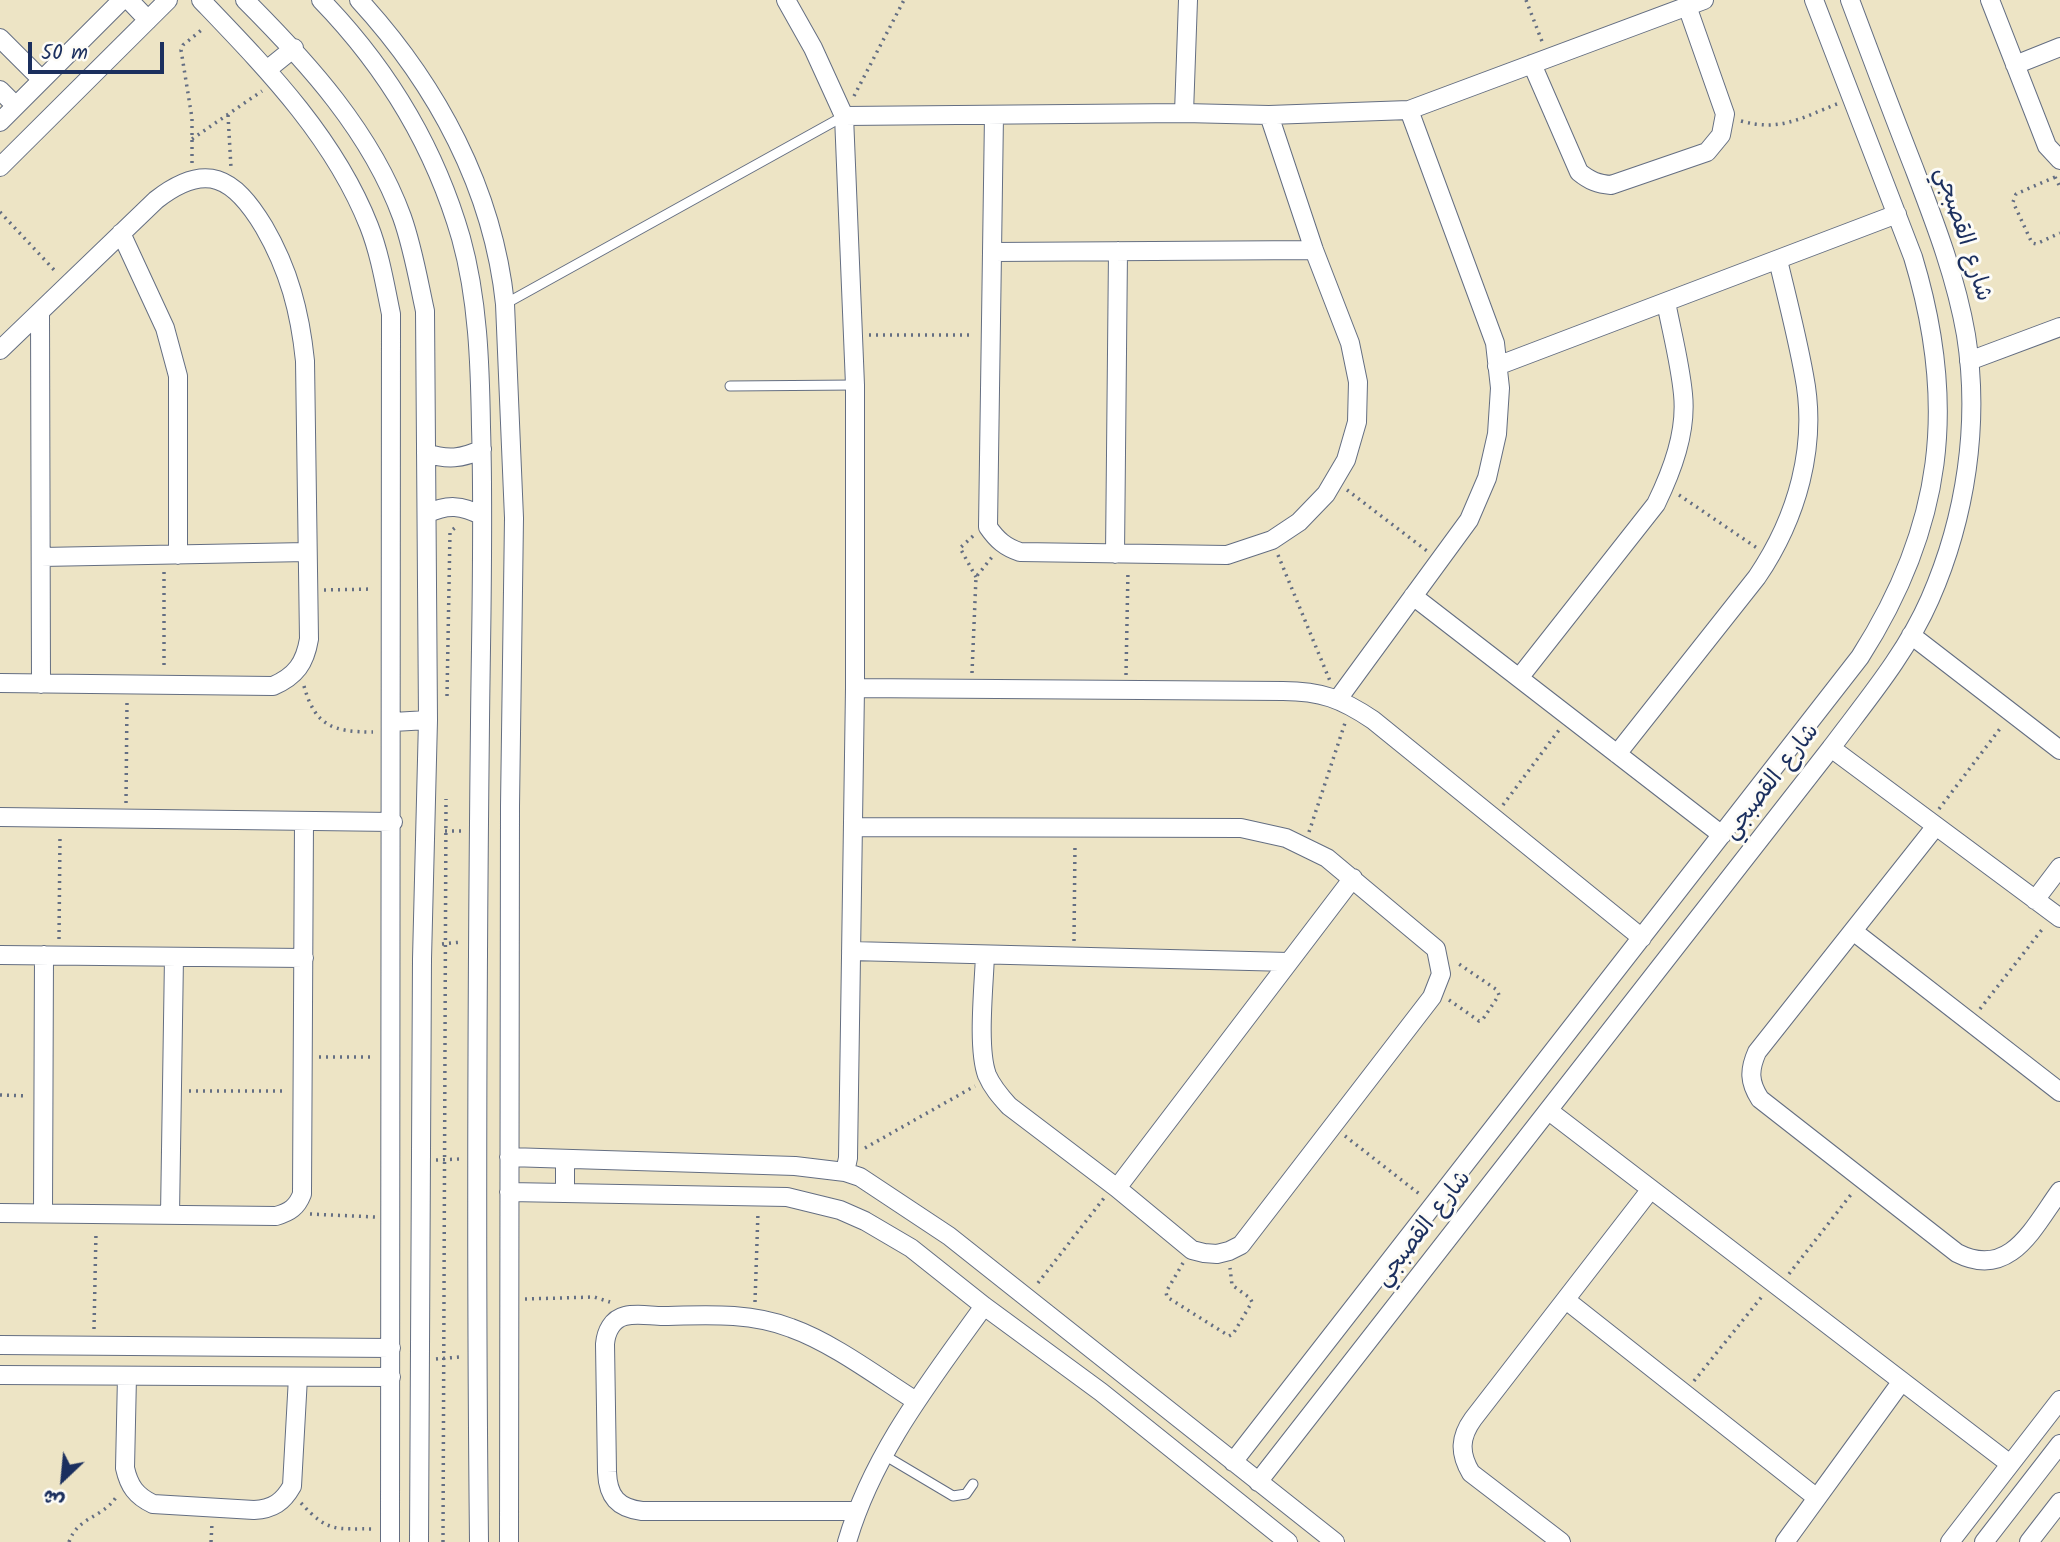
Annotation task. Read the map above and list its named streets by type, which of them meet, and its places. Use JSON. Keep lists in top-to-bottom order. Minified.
{"streets":{"street":["شارع القصبجي"]},"scale_bar":"50 m","north":"bottom left"}
